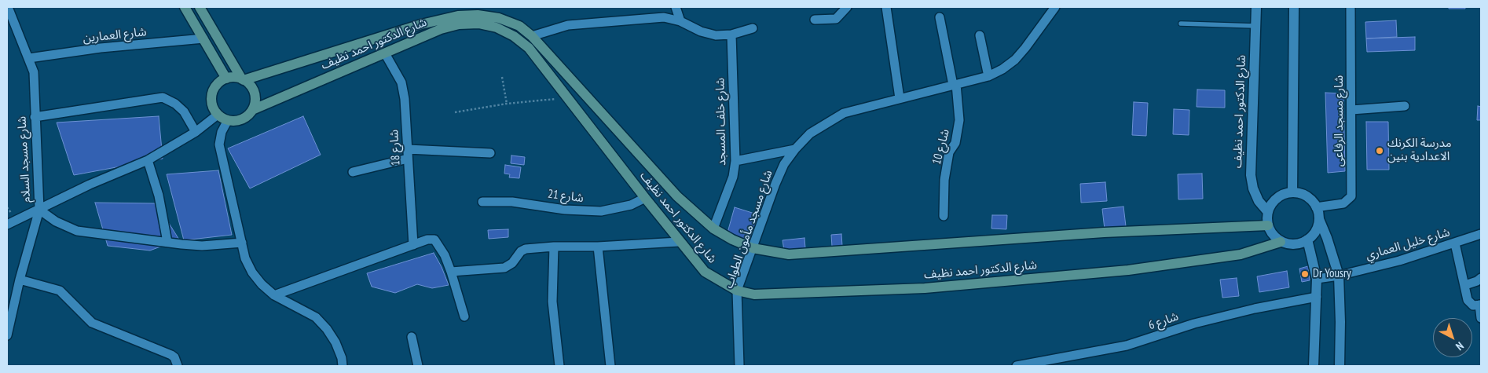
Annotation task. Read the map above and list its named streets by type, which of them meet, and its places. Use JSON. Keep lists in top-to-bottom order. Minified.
{"streets":{"main road":["شارع الدكتور احمد نظيف"],"street":["شارع العمارين","شارع مسجد الرفاعى","شارع خلف المسجد","شارع 10","شارع 18","شارع مسجد السلام","شارع 21","شارع مسجد مأمون الطواب","شارع خليل العماري","شارع 6"]},"crossings":[["شارع العمارين","شارع مسجد السلام"],["شارع الدكتور احمد نظيف","شارع مسجد الرفاعى"],["شارع الدكتور احمد نظيف","شارع خلف المسجد"],["شارع الدكتور احمد نظيف","شارع 18"],["شارع الدكتور احمد نظيف","شارع 21"],["شارع الدكتور احمد نظيف","شارع مسجد مأمون الطواب"],["شارع 10","شارع مسجد مأمون الطواب"]],"places":["مدرسة الكرنك الاعدادية بنين","Dr Yousry"],"north":"bottom right"}
